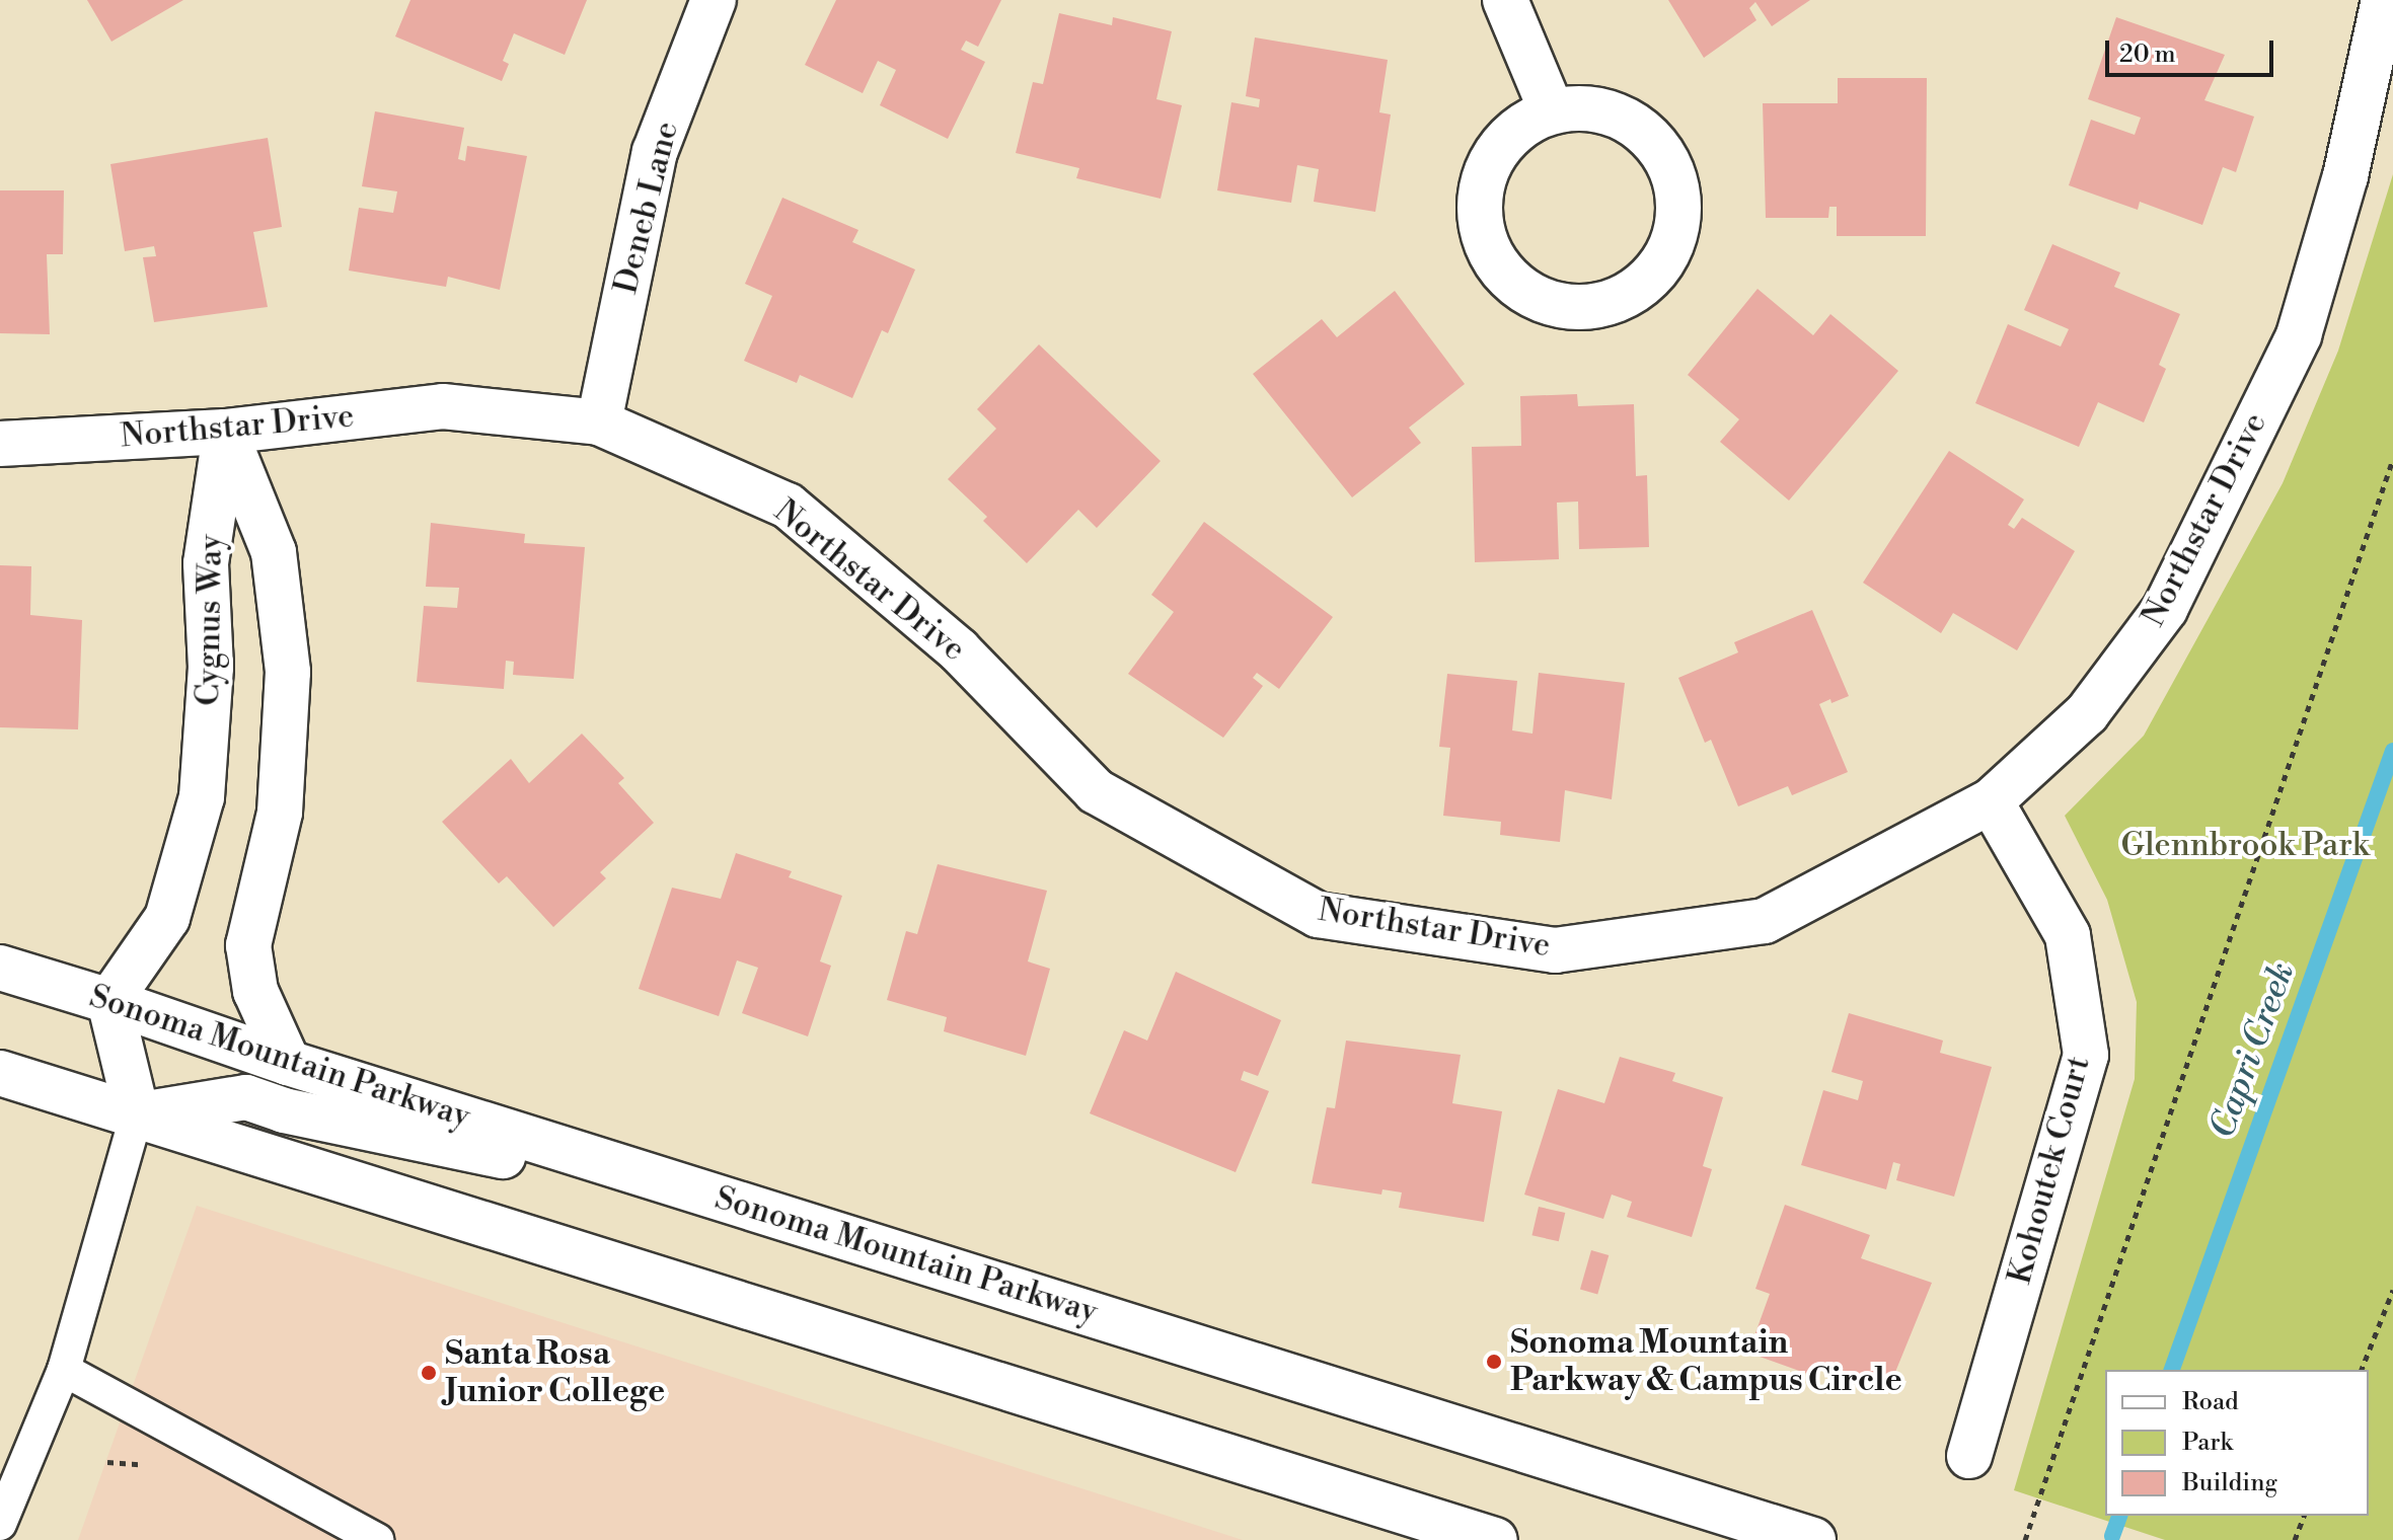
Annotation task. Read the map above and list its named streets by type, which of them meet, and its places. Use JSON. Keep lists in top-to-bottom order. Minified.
{"streets":{"street":["Deneb Lane","Northstar Drive","Cygnus Way","Sonoma Mountain Parkway","Kohoutek Court"]},"crossings":[["Deneb Lane","Northstar Drive"],["Northstar Drive","Cygnus Way"],["Northstar Drive","Kohoutek Court"],["Cygnus Way","Sonoma Mountain Parkway"]],"water":["Capri Creek"],"parks":["Glennbrook Park"],"places":["Sonoma Mountain Parkway & Campus Circle","Santa Rosa Junior College"],"legend":["Road","Park","Building"],"scale_bar":"20 m"}
